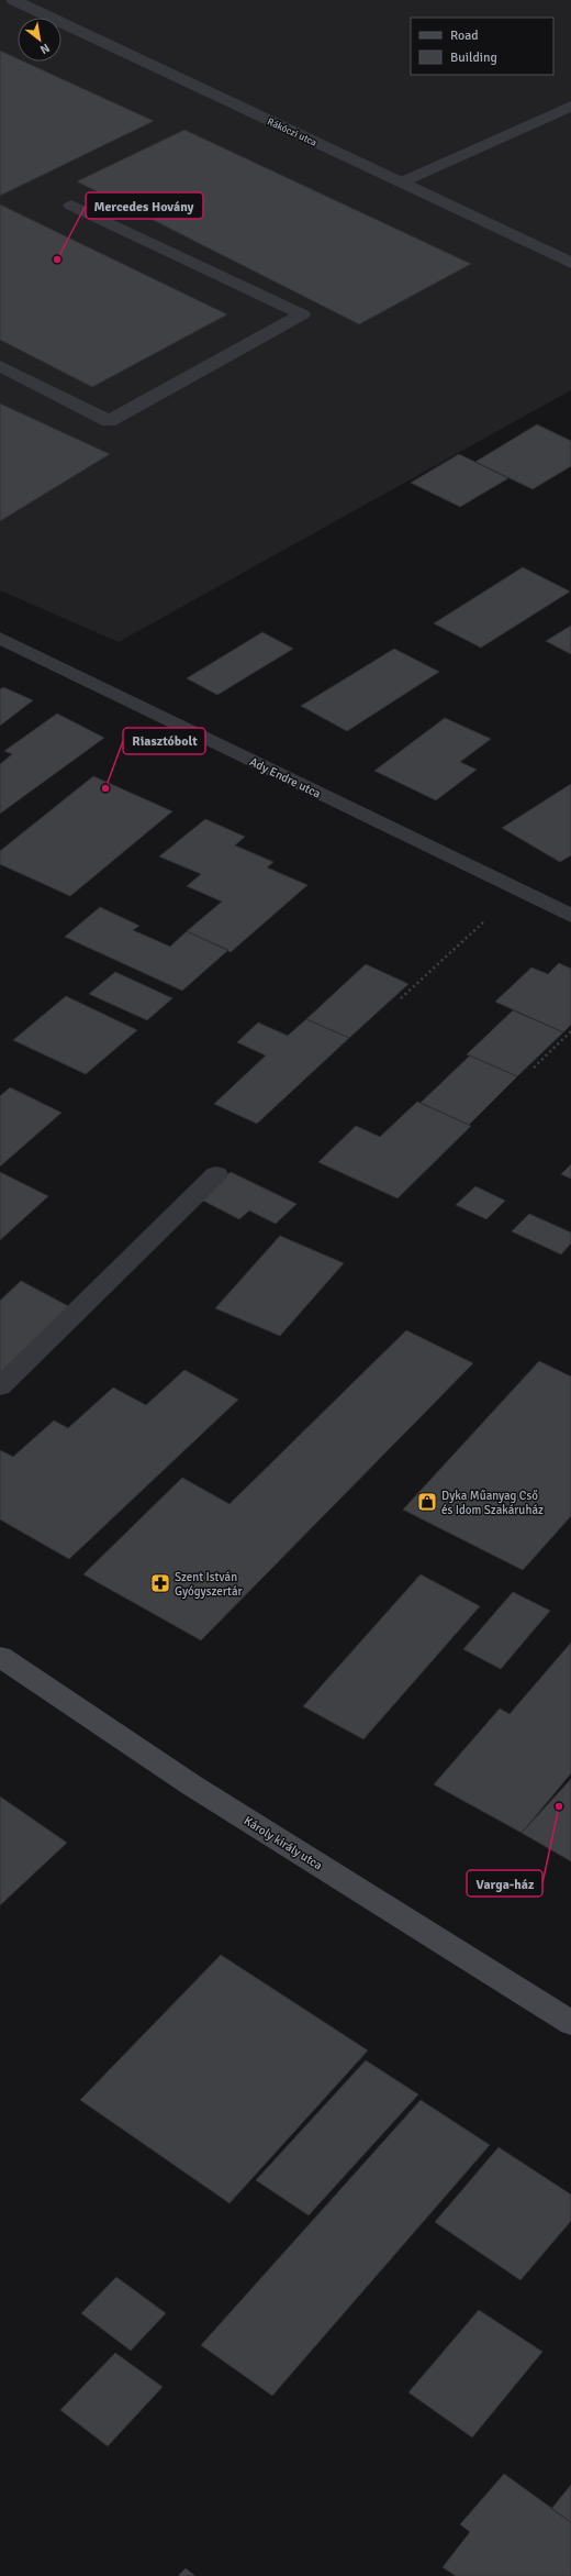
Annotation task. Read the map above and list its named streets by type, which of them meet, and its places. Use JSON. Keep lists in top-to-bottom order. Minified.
{"streets":{"street":["Rákóczi utca","Ady Endre utca","Károly király utca"]},"places":{"other":["Mercedes Hovány","Riasztóbolt","Varga-ház"],"shop":["Dyka Műanyag Cső és Idom Szakáruház"],"pharmacy":["Szent István Gyógyszertár"]},"legend":["Road","Building"],"north":"bottom right"}
